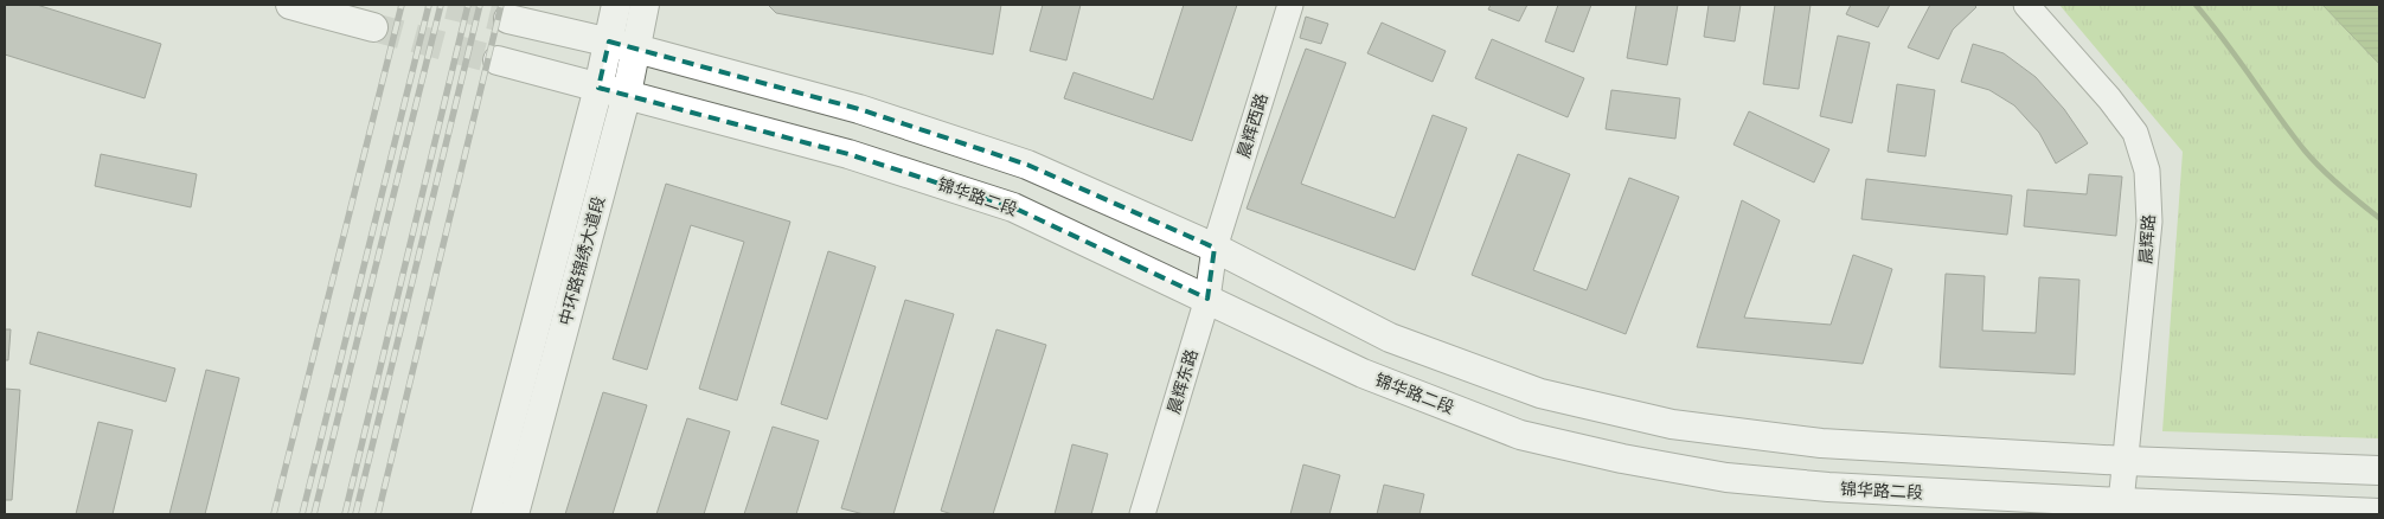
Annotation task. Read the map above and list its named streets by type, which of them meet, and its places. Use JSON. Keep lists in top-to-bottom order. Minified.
{"streets":{"main road":["锦华路二段","中环路锦绣大道段"],"street":["晨辉西路","晨辉路","晨辉东路"]},"crossings":[["晨辉西路","晨辉东路"],["锦华路二段","晨辉路"],["锦华路二段","中环路锦绣大道段"],["锦华路二段","晨辉东路"]]}
